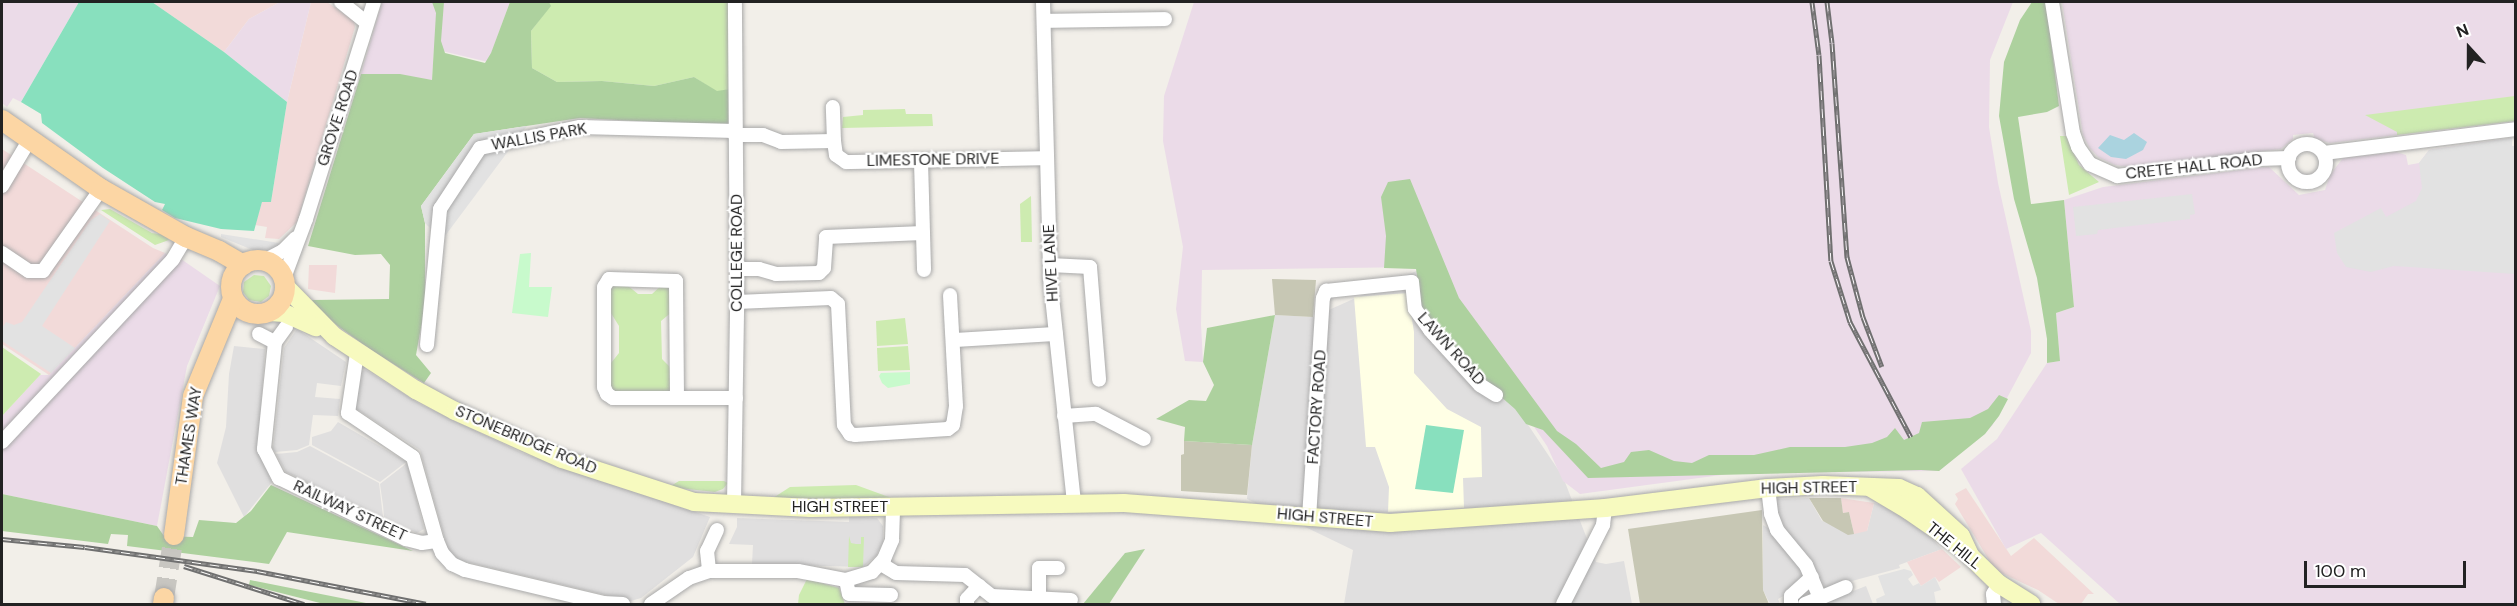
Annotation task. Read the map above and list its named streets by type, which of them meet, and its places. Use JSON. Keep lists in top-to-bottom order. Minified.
{"streets":{"main road":["THAMES WAY","STONEBRIDGE ROAD","HIGH STREET","THE HILL"],"street":["GROVE ROAD","WALLIS PARK","LIMESTONE DRIVE","CRETE HALL ROAD","COLLEGE ROAD","HIVE LANE","LAWN ROAD","FACTORY ROAD","RAILWAY STREET"]},"crossings":[["GROVE ROAD","THAMES WAY"],["GROVE ROAD","STONEBRIDGE ROAD"],["WALLIS PARK","LIMESTONE DRIVE"],["WALLIS PARK","COLLEGE ROAD"],["LIMESTONE DRIVE","HIVE LANE"],["COLLEGE ROAD","STONEBRIDGE ROAD"],["COLLEGE ROAD","HIGH STREET"],["HIVE LANE","HIGH STREET"],["LAWN ROAD","FACTORY ROAD"],["FACTORY ROAD","HIGH STREET"],["THAMES WAY","STONEBRIDGE ROAD"],["STONEBRIDGE ROAD","HIGH STREET"],["HIGH STREET","THE HILL"]],"scale_bar":"100 m","north":"top"}
